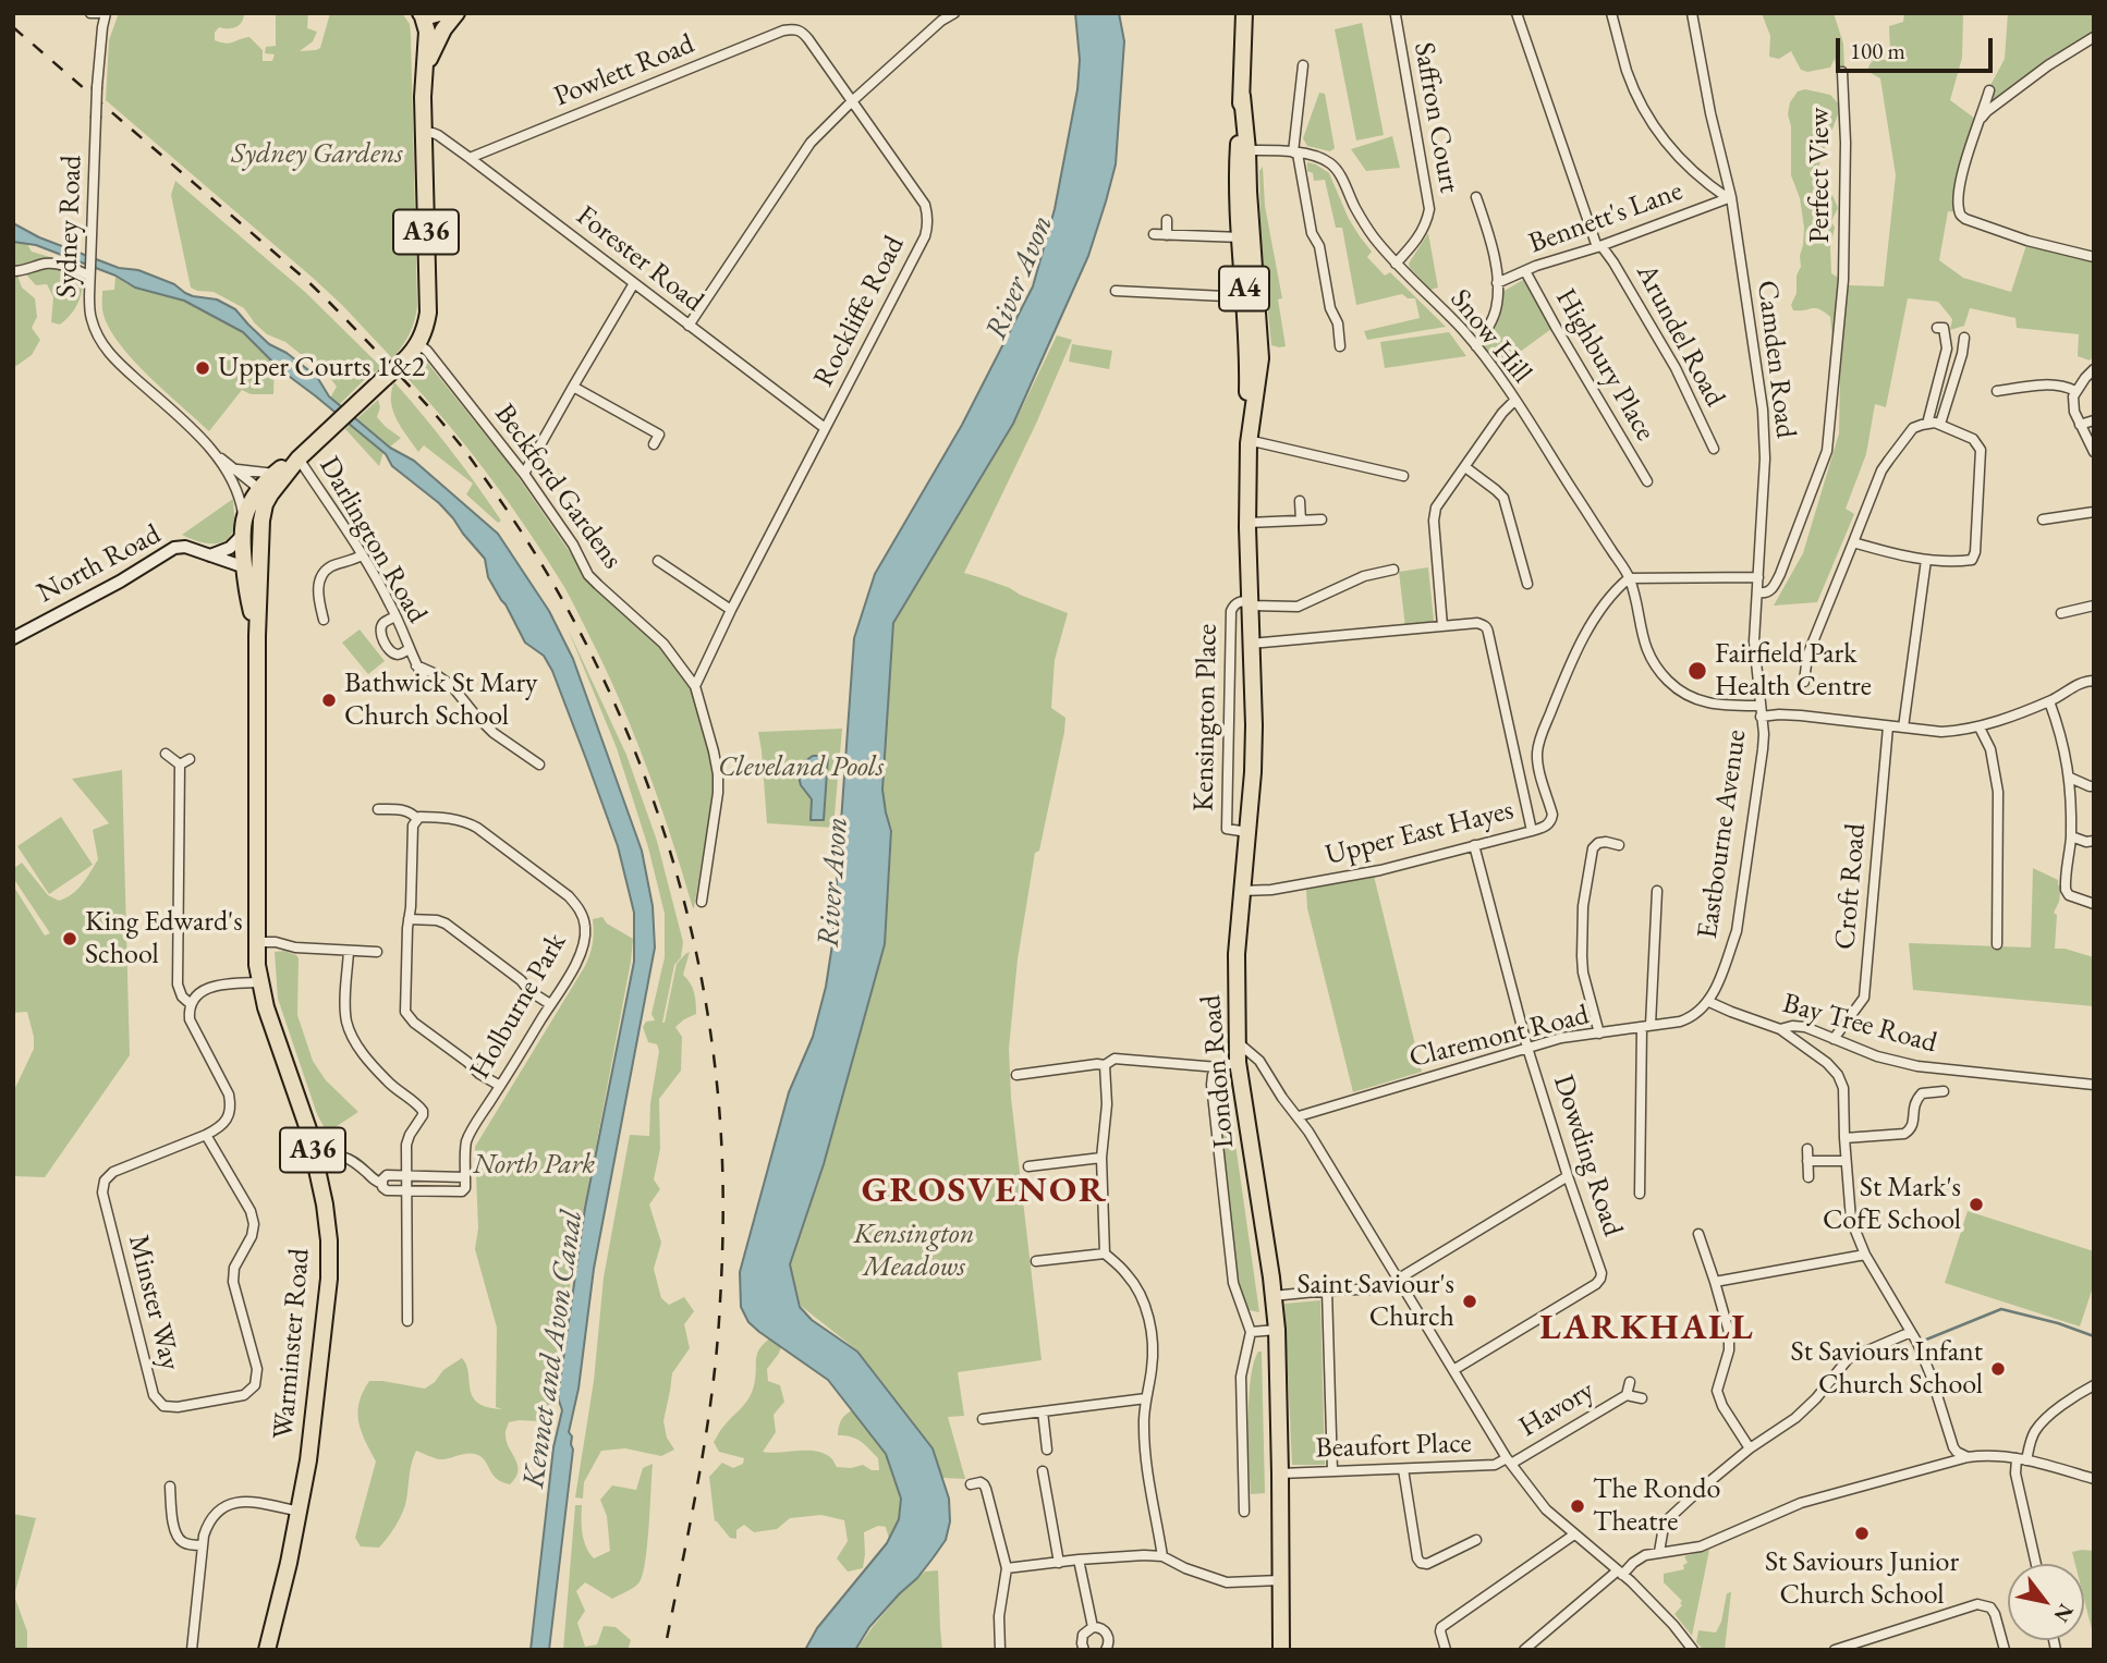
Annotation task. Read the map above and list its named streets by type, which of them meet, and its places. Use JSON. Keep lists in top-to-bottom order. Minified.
{"streets":{"highway":["A36","A4","London Road","Warminster Road"],"street":["Powlett Road","Saffron Court","Perfect View","Bennett's Lane","Sydney Road","Forester Road","Rockliffe Road","Arundel Road","Snow Hill","Camden Road","Highbury Place","Beckford Gardens","Darlington Road","North Road","Kensington Place","Upper East Hayes","Eastbourne Avenue","Croft Road","Holburne Park","Bay Tree Road","Claremont Road","Dowding Road","Minster Way","Havory","Beaufort Place"]},"crossings":[["Powlett Road","Forester Road"],["Powlett Road","Rockliffe Road"],["Saffron Court","Snow Hill"],["Perfect View","Camden Road"],["Bennett's Lane","Arundel Road"],["Bennett's Lane","Camden Road"],["Bennett's Lane","Highbury Place"],["Sydney Road","A36"],["Sydney Road","Warminster Road"],["A36","Forester Road"],["A36","Beckford Gardens"],["A36","Darlington Road"],["A36","Warminster Road"],["Forester Road","Rockliffe Road"],["Rockliffe Road","Beckford Gardens"],["Snow Hill","London Road"],["Camden Road","Eastbourne Avenue"],["North Road","Warminster Road"],["Kensington Place","London Road"],["Upper East Hayes","London Road"],["Upper East Hayes","Dowding Road"],["Eastbourne Avenue","Bay Tree Road"],["Eastbourne Avenue","Claremont Road"],["Croft Road","Bay Tree Road"],["Bay Tree Road","Claremont Road"],["Claremont Road","Dowding Road"],["London Road","Beaufort Place"],["Havory","Beaufort Place"]],"districts":["GROSVENOR","LARKHALL"],"water":["River Avon","Kennet and Avon Canal"],"parks":["Sydney Gardens","Cleveland Pools","North Park","Kensington Meadows"],"places":["Upper Courts 1&2","Fairfield Park Health Centre","Bathwick St Mary Church School","King Edward's School","St Mark's CofE School","Saint Saviour's Church","St Saviours Infant Church School","The Rondo Theatre","St Saviours Junior Church School"],"scale_bar":"100 m","north":"bottom right"}
